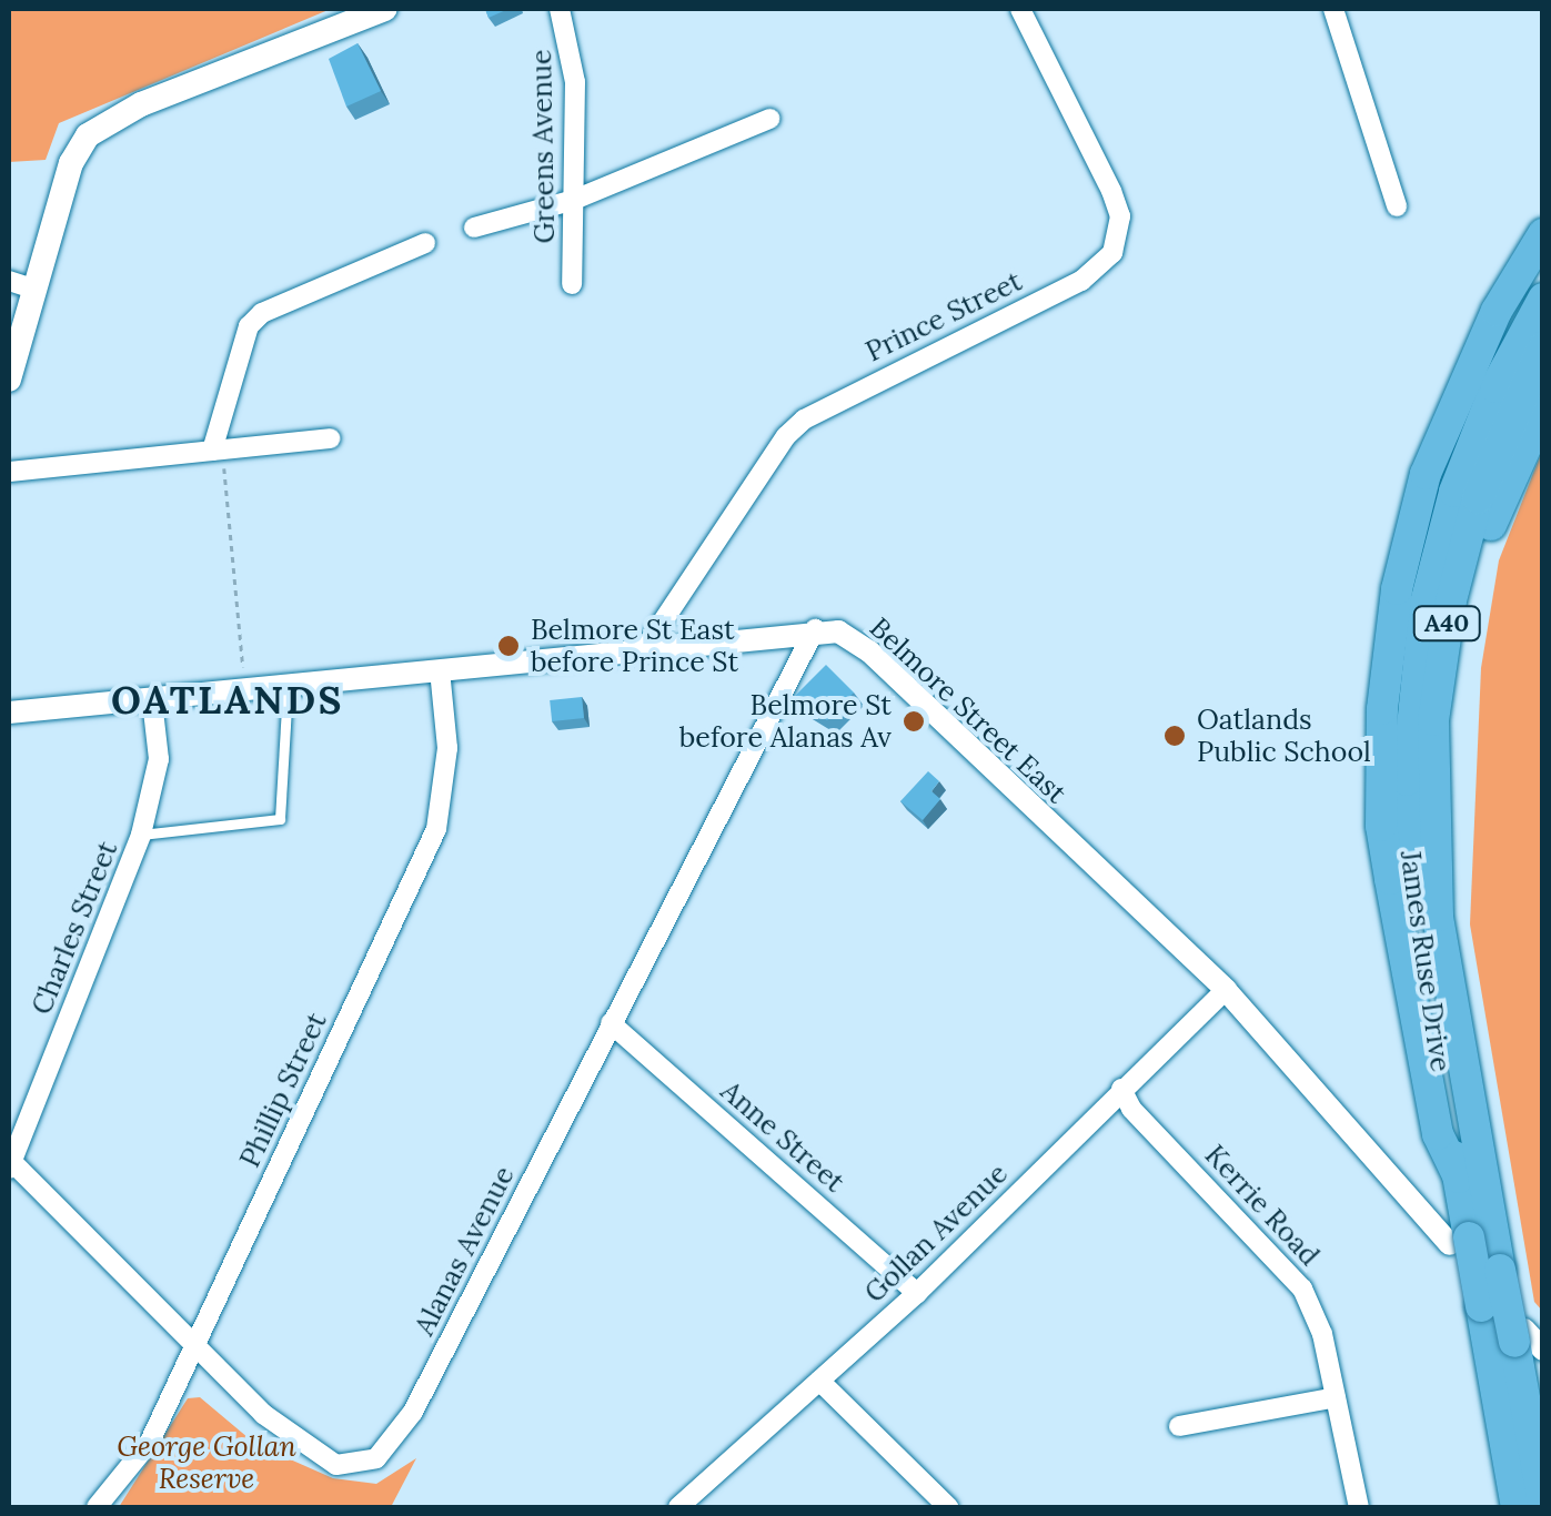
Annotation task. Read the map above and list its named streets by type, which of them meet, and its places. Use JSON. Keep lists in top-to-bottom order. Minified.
{"streets":{"highway":["A40","James Ruse Drive"],"street":["Greens Avenue","Prince Street","Belmore Street East","Charles Street","Phillip Street","Anne Street","Kerrie Road","Gollan Avenue","Alanas Avenue"]},"crossings":[["Prince Street","Belmore Street East"],["Belmore Street East","Charles Street"],["Belmore Street East","James Ruse Drive"],["Belmore Street East","Phillip Street"],["Belmore Street East","Gollan Avenue"],["Belmore Street East","Alanas Avenue"],["Charles Street","Alanas Avenue"],["Phillip Street","Alanas Avenue"],["Anne Street","Gollan Avenue"],["Anne Street","Alanas Avenue"],["Kerrie Road","Gollan Avenue"]],"districts":["OATLANDS"],"parks":["George Gollan Reserve"],"places":["Belmore St East before Prince St","Belmore St before Alanas Av","Oatlands Public School"]}
